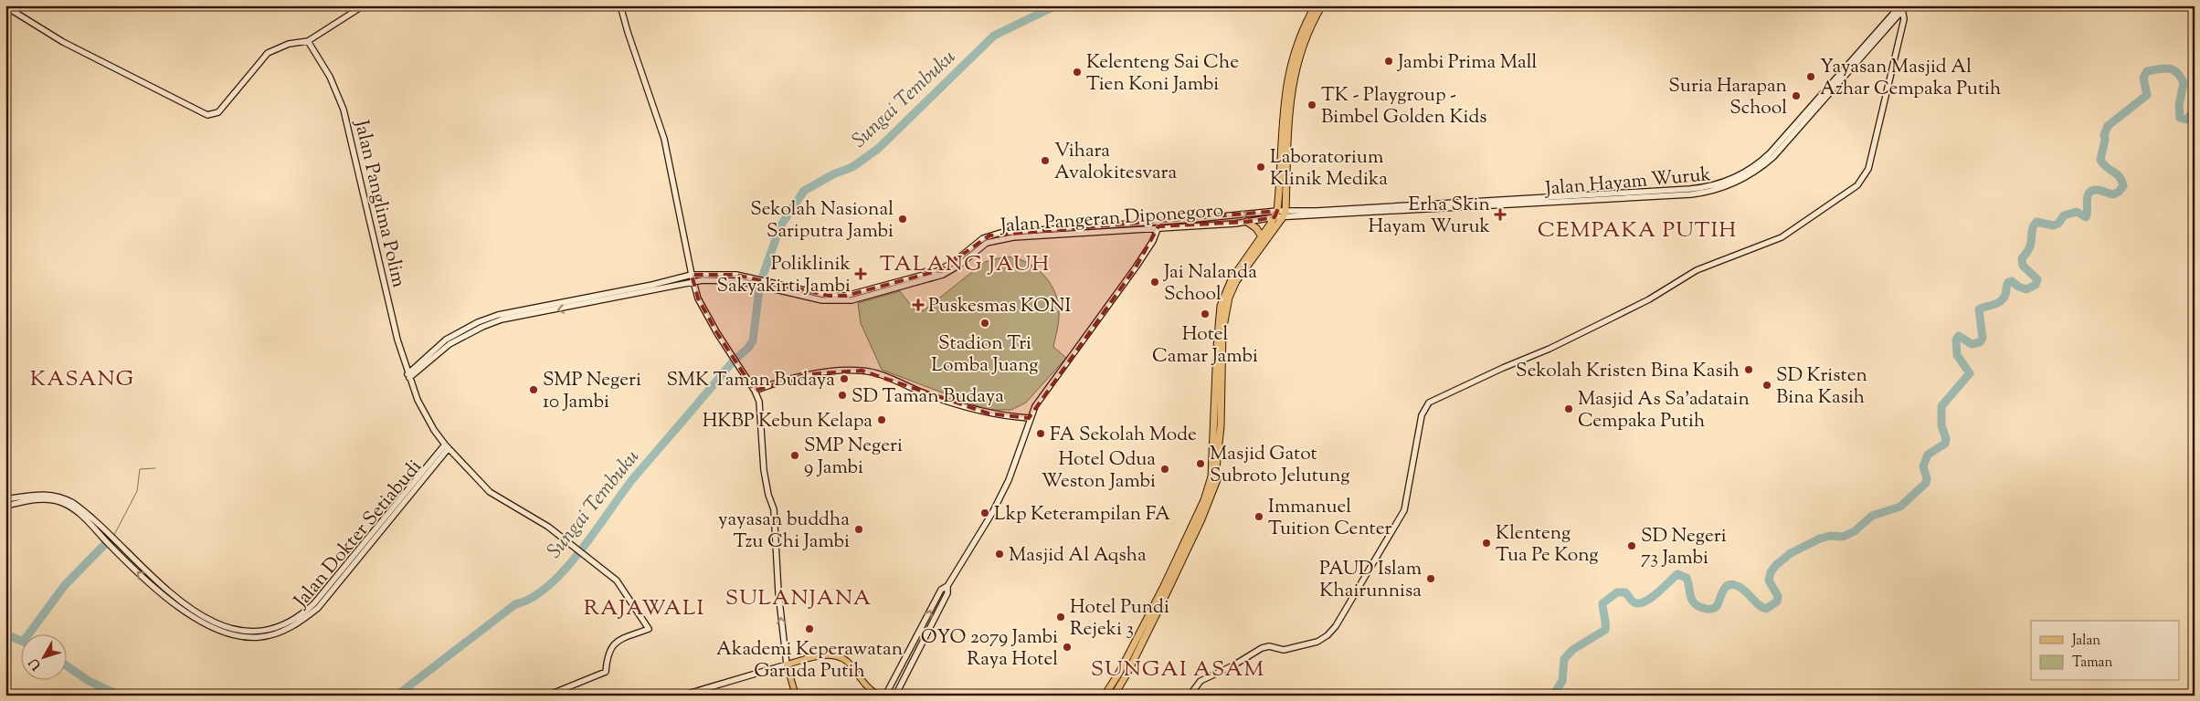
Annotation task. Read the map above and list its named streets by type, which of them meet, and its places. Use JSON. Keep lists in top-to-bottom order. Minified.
{"streets":{"street":["Jalan Hayam Wuruk","Jalan Panglima Polim","Jalan Pangeran Diponegoro","Jalan Dokter Setiabudi"]},"crossings":[["Jalan Hayam Wuruk","Jalan Pangeran Diponegoro"],["Jalan Panglima Polim","Jalan Dokter Setiabudi"]],"districts":["CEMPAKA PUTIH","TALANG JAUH","KASANG","SULANJANA","RAJAWALI","SUNGAI ASAM"],"water":["Sungai Tembuku"],"places":{"other":["Jambi Prima Mall","Kelenteng Sai Che Tien Koni Jambi","Yayasan Masjid Al Azhar Cempaka Putih","Suria Harapan School","TK - Playgroup - Bimbel Golden Kids","Vihara Avalokitesvara","Laboratorium Klinik Medika","Sekolah Nasional Sariputra Jambi","Jai Nalanda School","Hotel Camar Jambi","Stadion Tri Lomba Juang","Sekolah Kristen Bina Kasih","SMK Taman Budaya","SD Kristen Bina Kasih","SMP Negeri 10 Jambi","SD Taman Budaya","Masjid As Sa'adatain Cempaka Putih","HKBP Kebun Kelapa","FA Sekolah Mode","SMP Negeri 9 Jambi","Masjid Gatot Subroto Jelutung","Hotel Odua Weston Jambi","Lkp Keterampilan FA","Immanuel Tuition Center","yayasan buddha Tzu Chi Jambi","Klenteng Tua Pe Kong","SD Negeri 73 Jambi","Masjid Al Aqsha","PAUD Islam Khairunnisa","Hotel Pundi Rejeki 3","Akademi Keperawatan Garuda Putih","OYO 2079 Jambi Raya Hotel"],"health":["Erha Skin Hayam Wuruk","Poliklinik Sakyakirti Jambi","Puskesmas KONI"]},"legend":["Jalan","Taman"],"north":"bottom left"}
